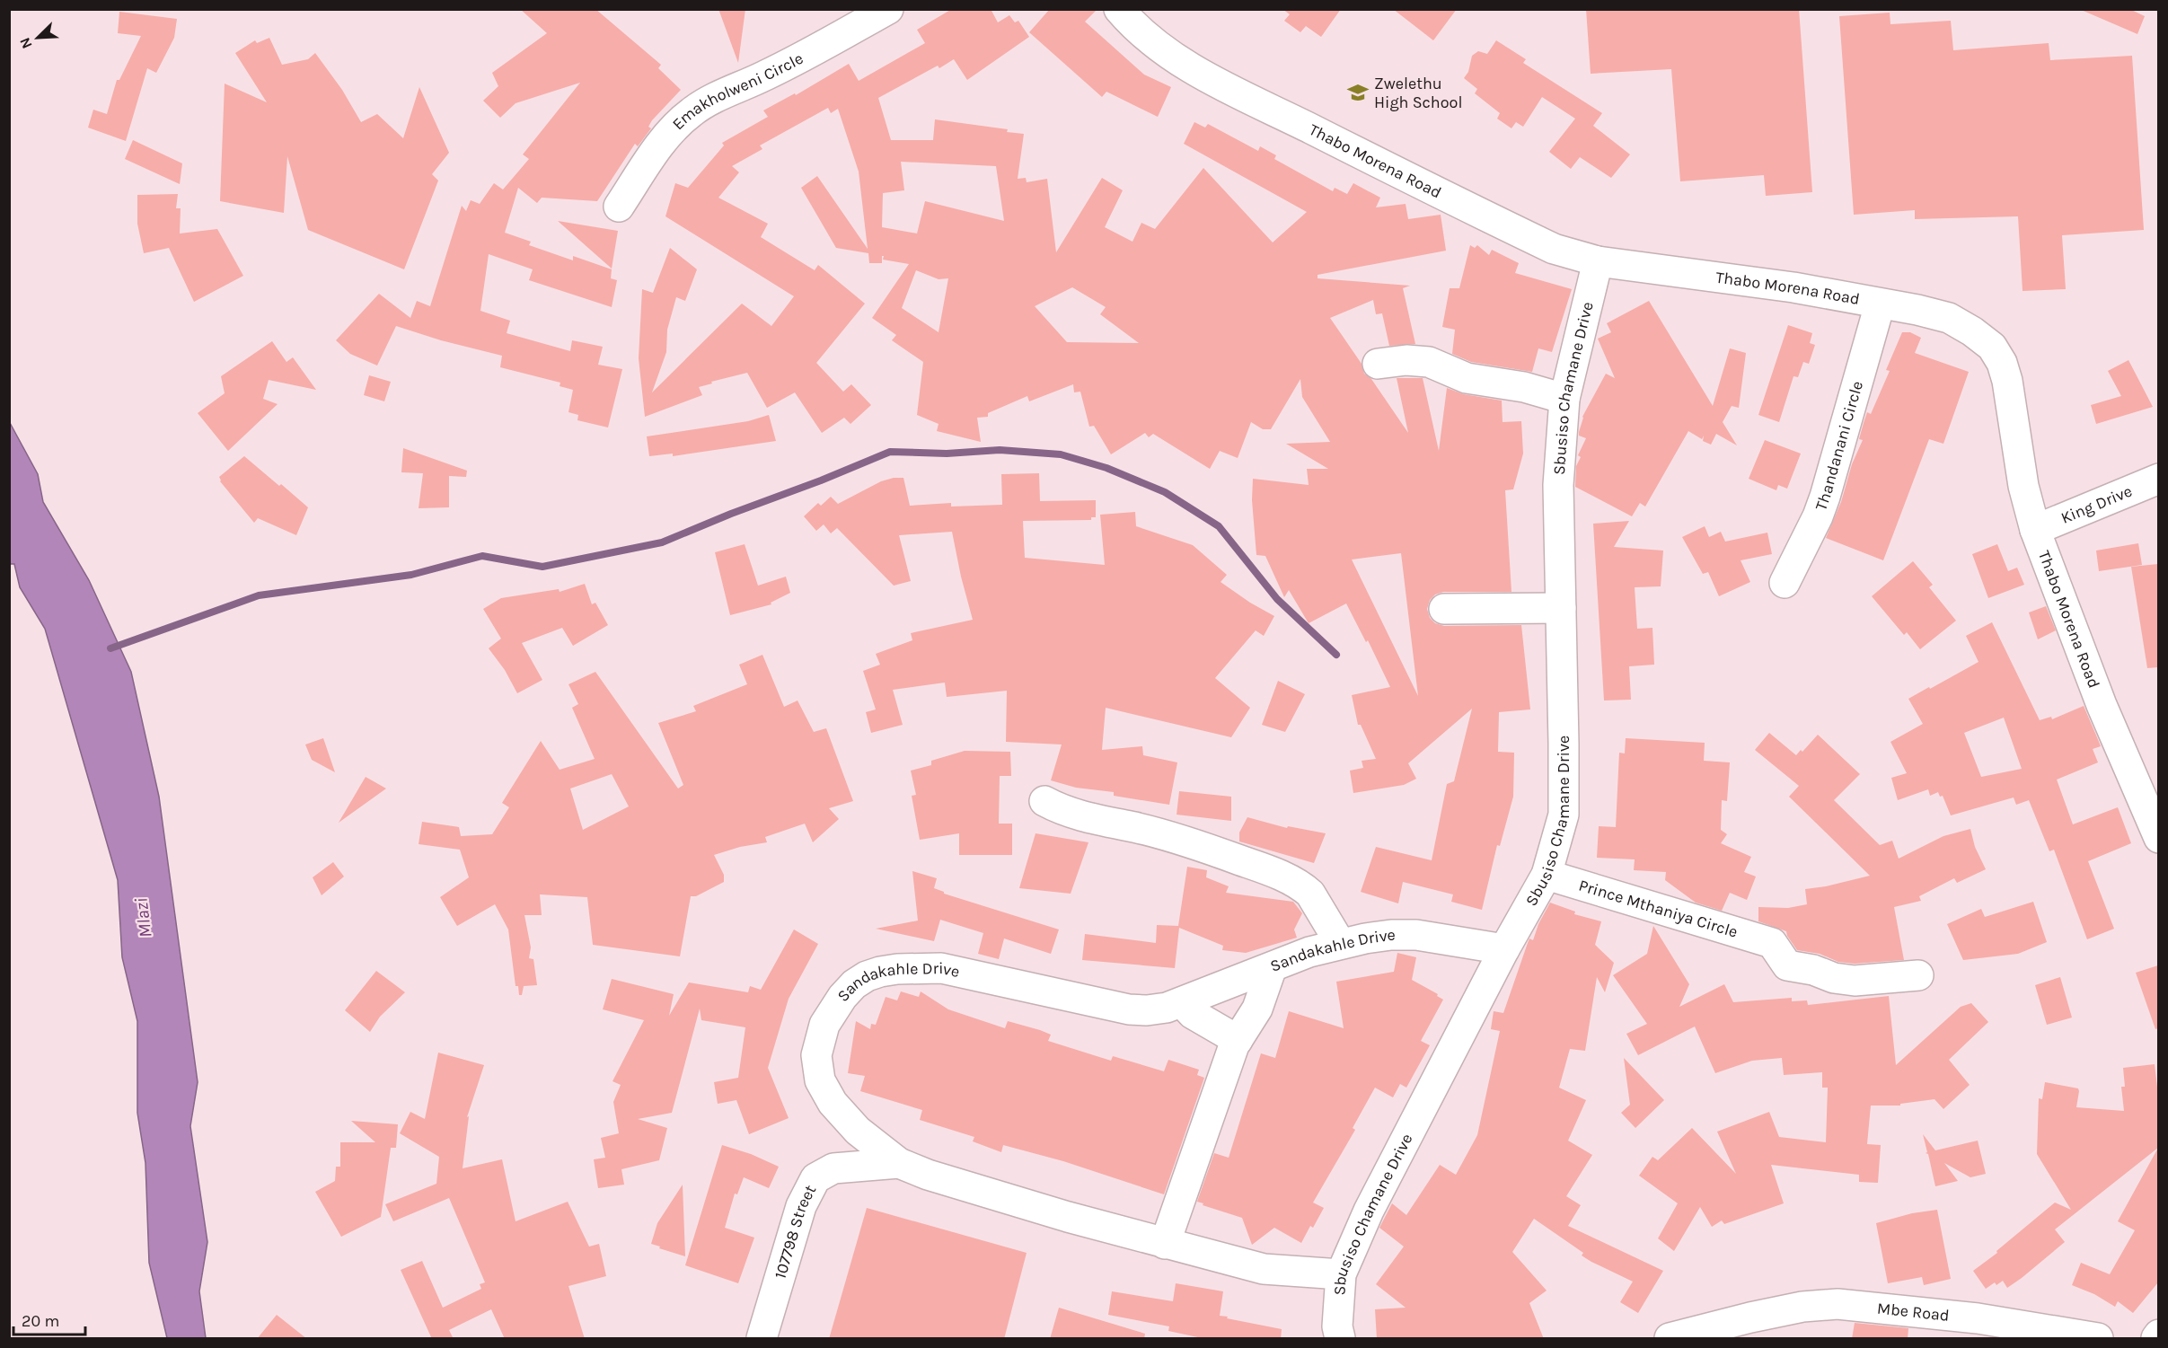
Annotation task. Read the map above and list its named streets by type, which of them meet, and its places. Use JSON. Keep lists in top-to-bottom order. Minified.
{"streets":{"street":["Emakholweni Circle","Thabo Morena Road","Sbusiso Chamane Drive","Thandanani Circle","King Drive","Prince Mthaniya Circle","Sandakahle Drive","107798 Street","Mbe Road"]},"crossings":[["Thabo Morena Road","Sbusiso Chamane Drive"],["Thabo Morena Road","Thandanani Circle"],["Thabo Morena Road","King Drive"],["Sbusiso Chamane Drive","Prince Mthaniya Circle"],["Sbusiso Chamane Drive","Sandakahle Drive"],["Sandakahle Drive","107798 Street"]],"water":["Mlazi"],"places":{"school or university":["Zwelethu High School"]},"scale_bar":"20 m","north":"bottom left"}
